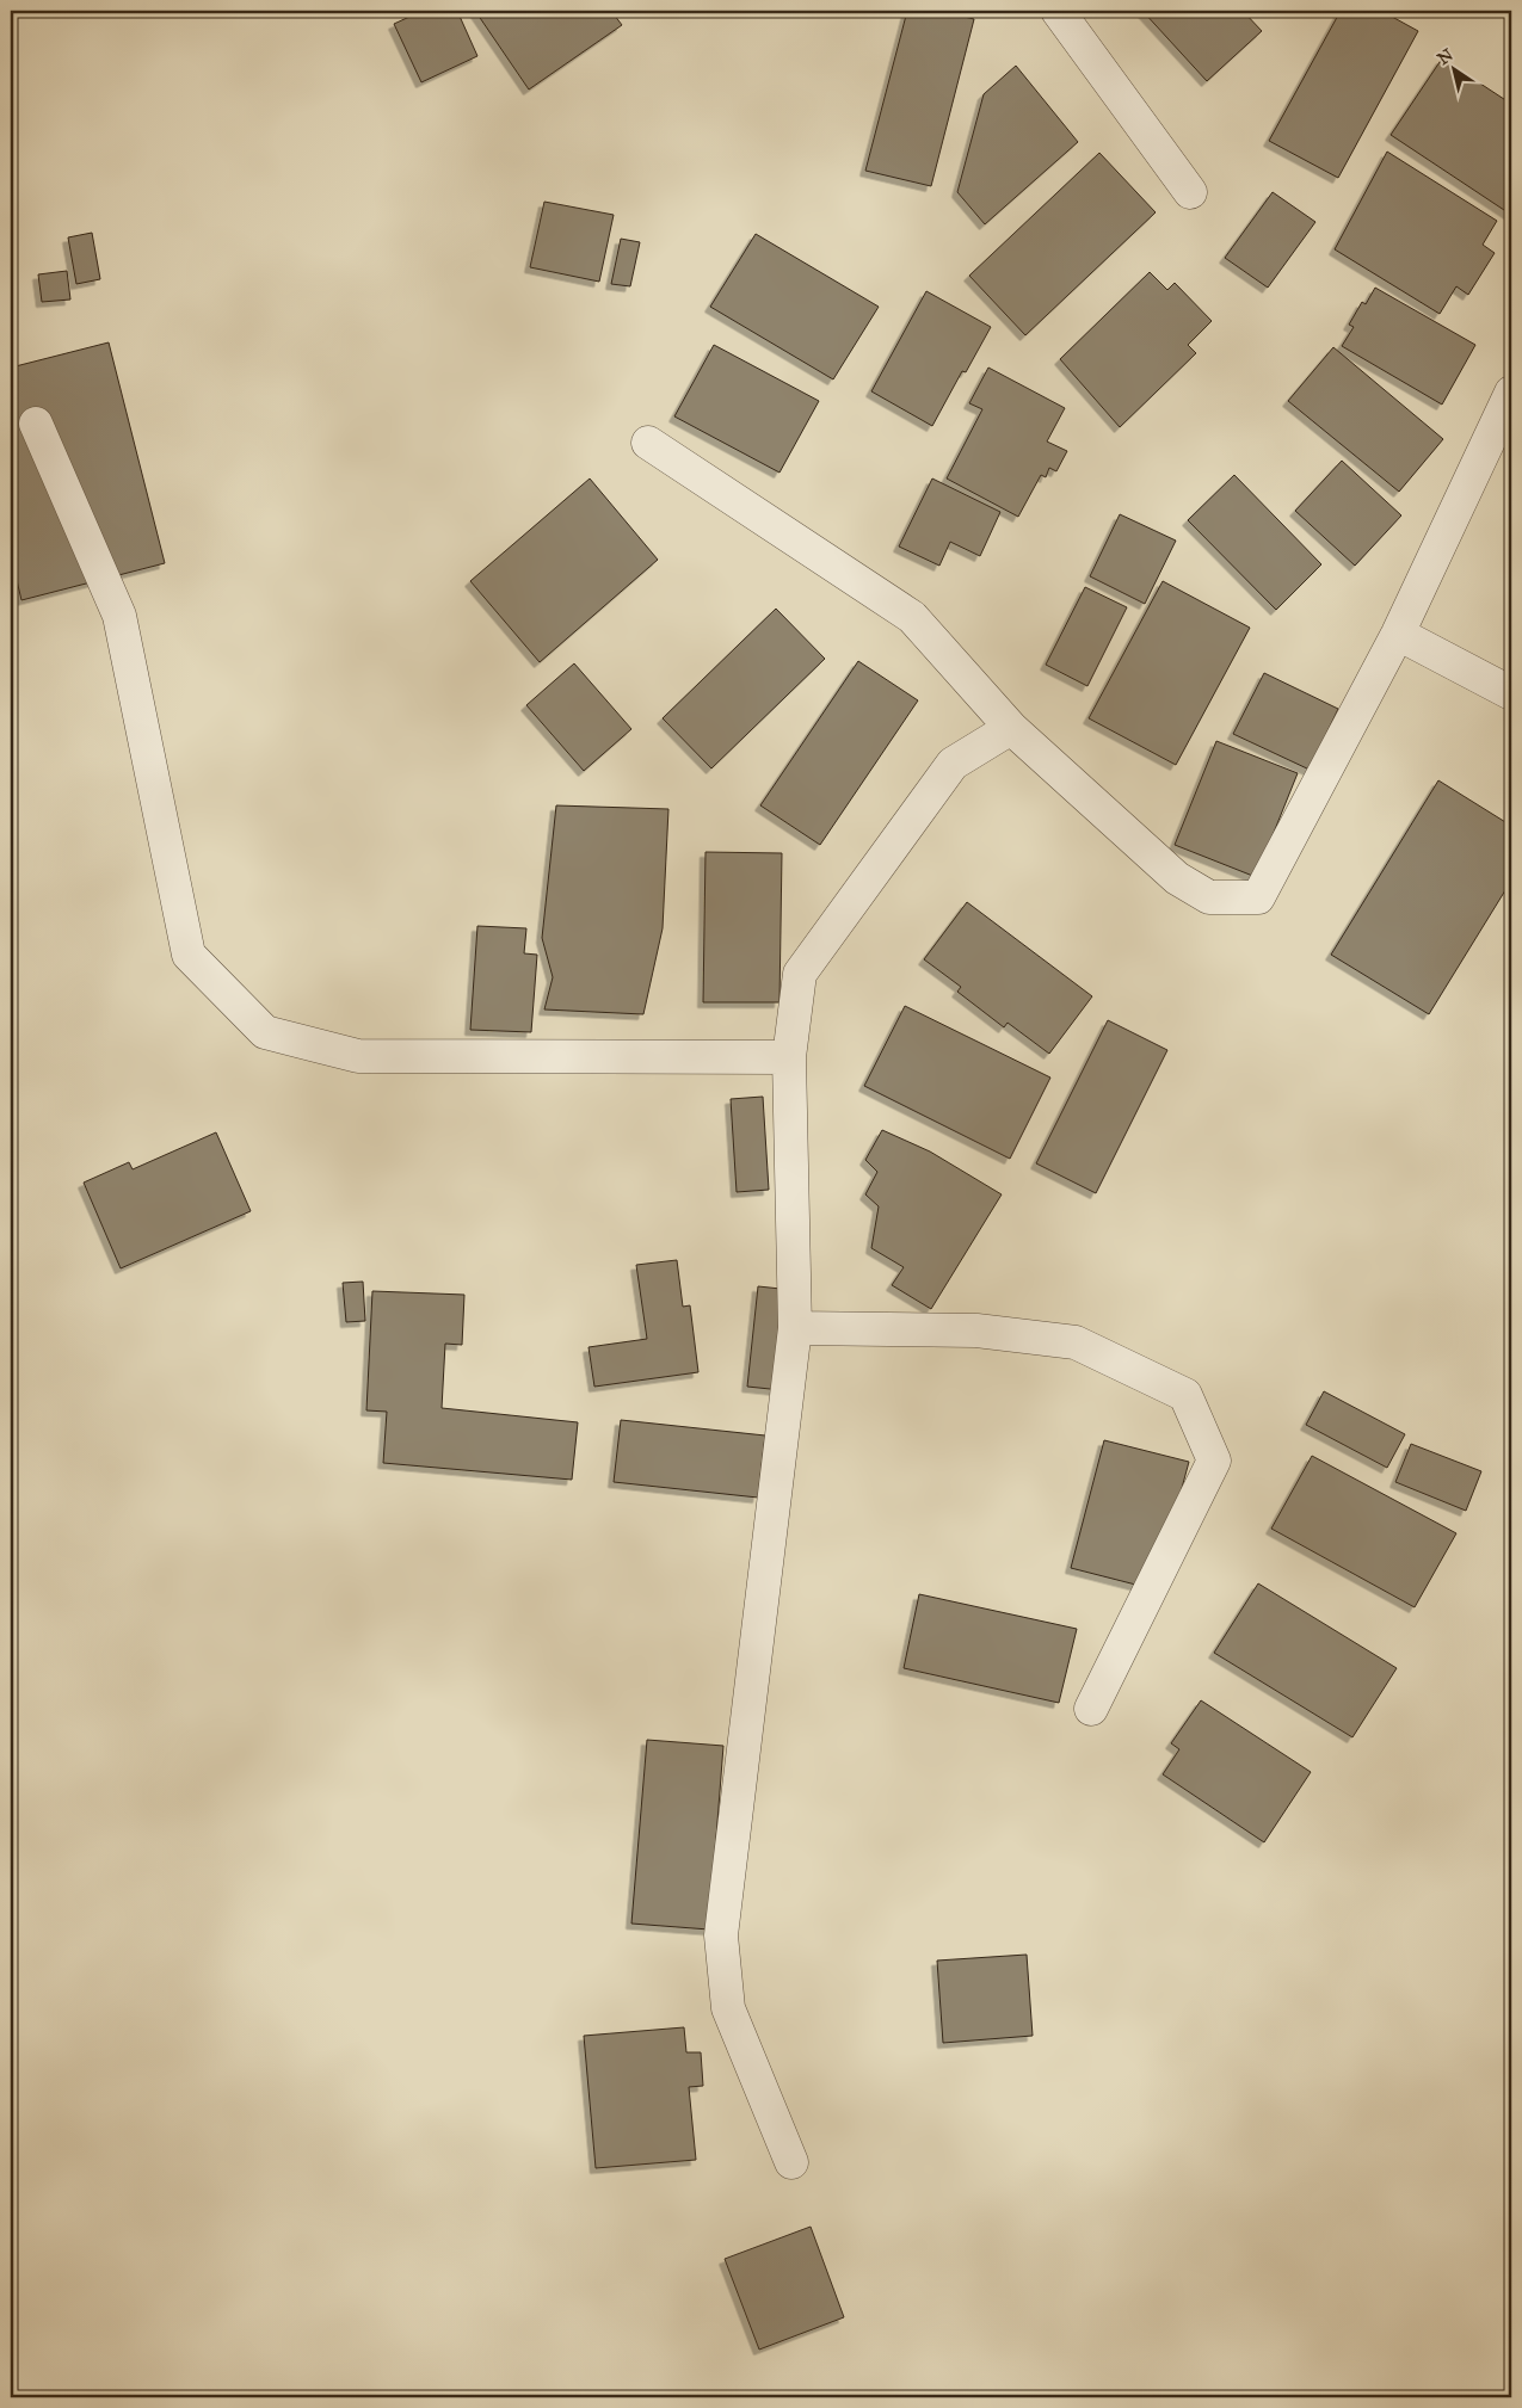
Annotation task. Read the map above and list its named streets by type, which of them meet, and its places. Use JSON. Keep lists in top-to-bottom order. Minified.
{"north":"top left"}
